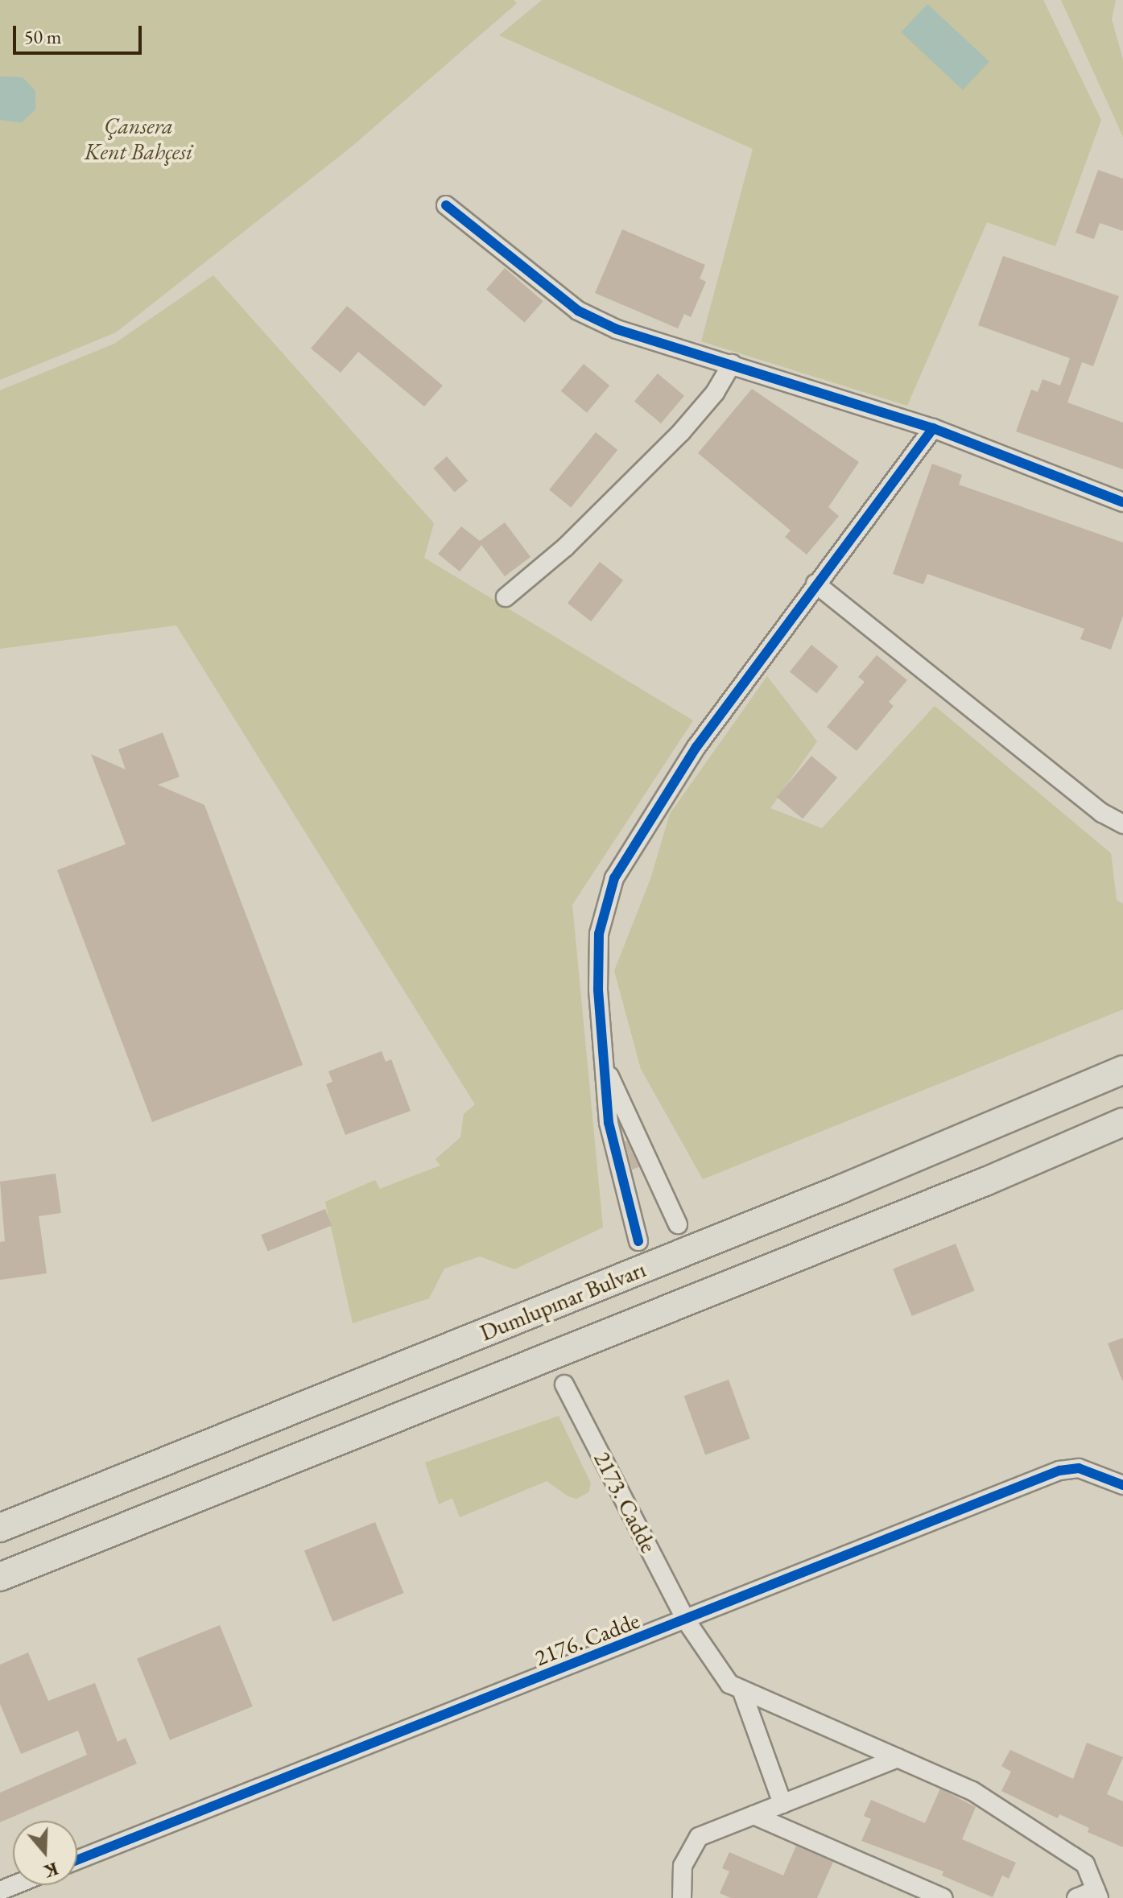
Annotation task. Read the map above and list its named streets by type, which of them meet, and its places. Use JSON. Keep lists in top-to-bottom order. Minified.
{"streets":{"highway":["Dumlupınar Bulvarı"],"street":["2173. Cadde","2176. Cadde"]},"crossings":[["2173. Cadde","2176. Cadde"]],"parks":["Çansera Kent Bahçesi"],"scale_bar":"50 m","north":"bottom"}
